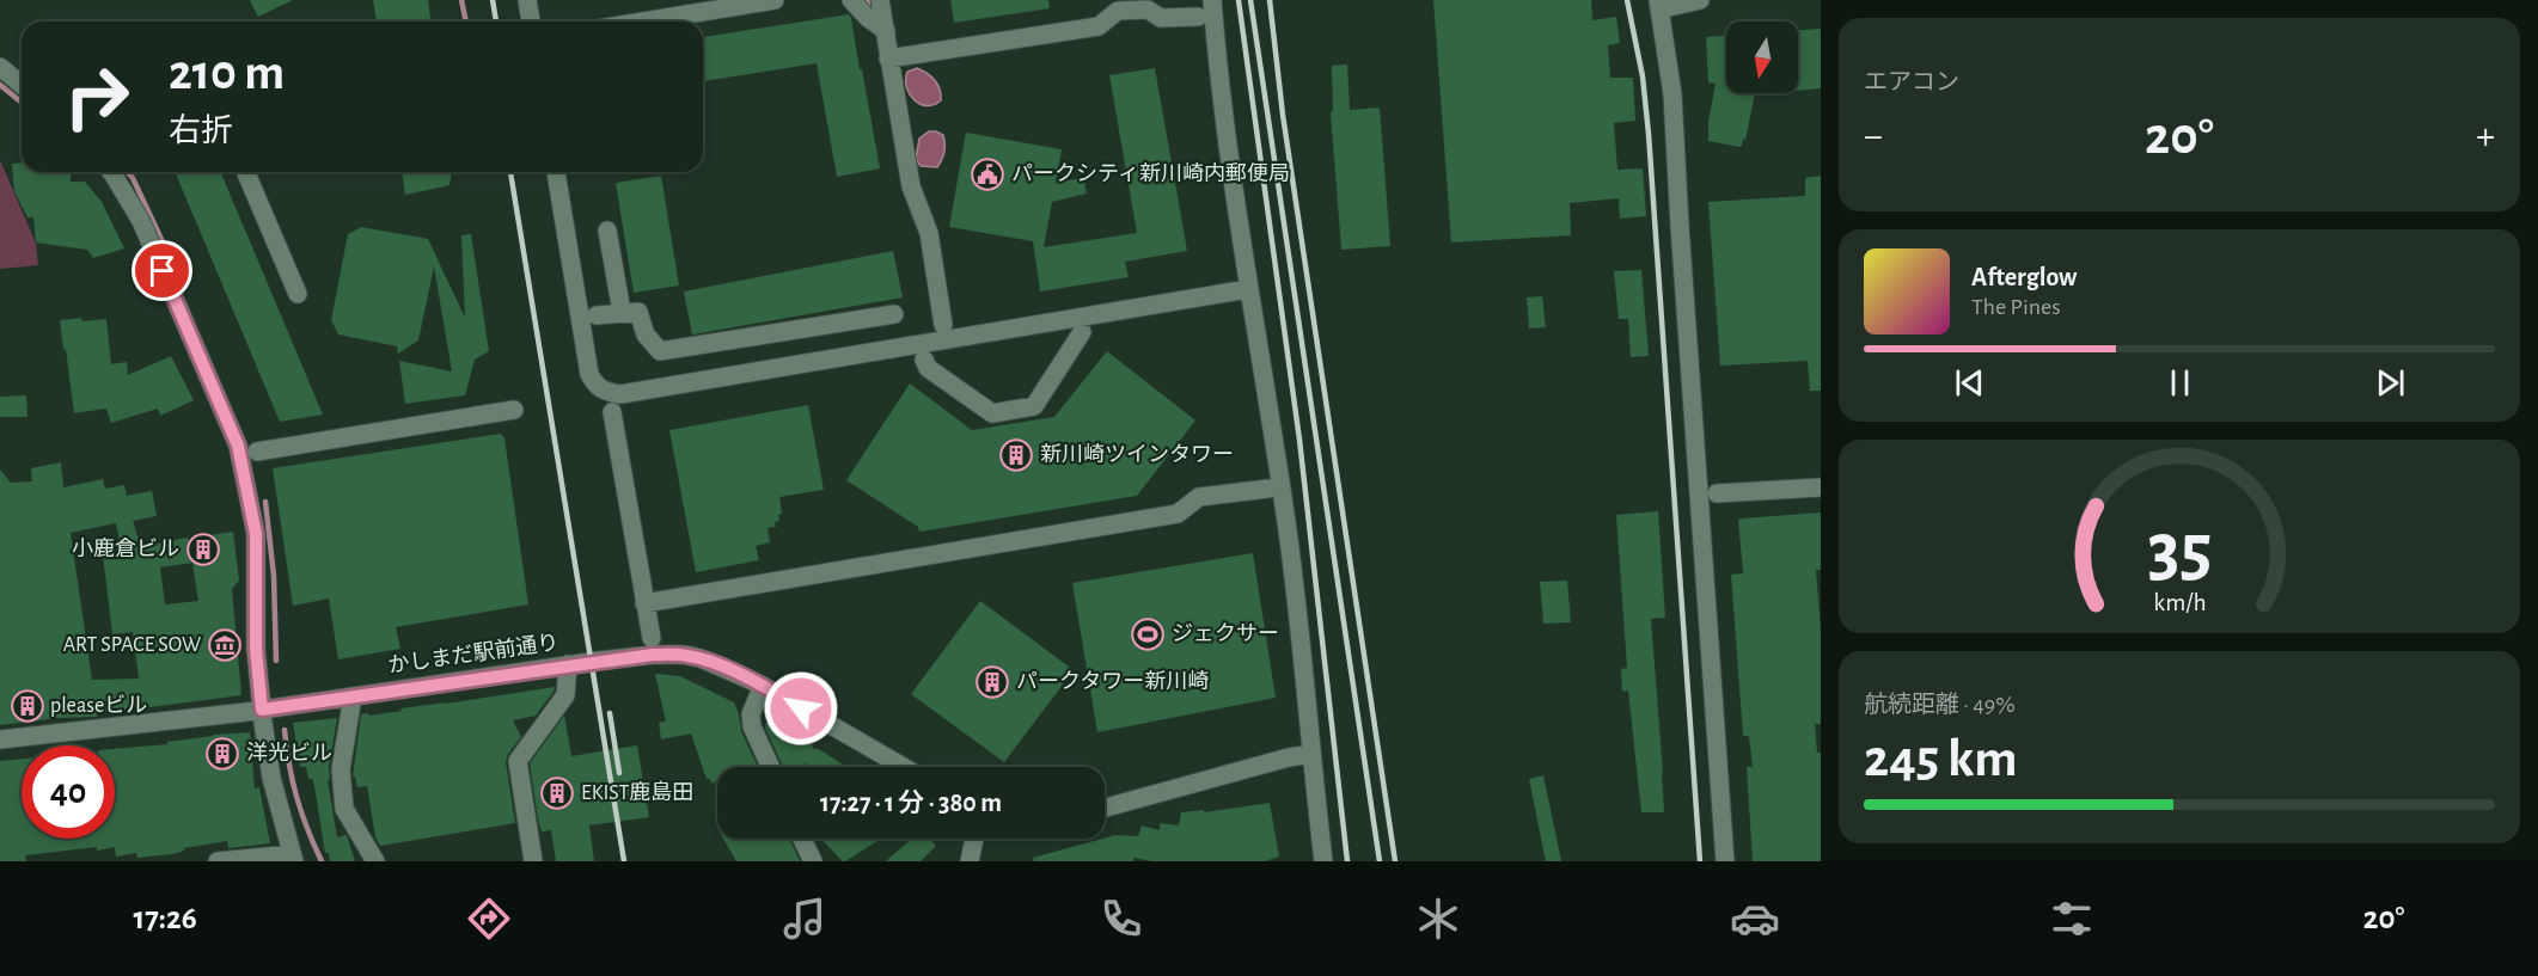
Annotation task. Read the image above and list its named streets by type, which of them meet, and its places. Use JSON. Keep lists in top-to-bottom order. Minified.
{"streets":{"street":["かしまだ駅前通り"]},"places":{"public building":["パークシティ新川崎内郵便局"],"building":["新川崎ツインタワー","小鹿倉ビル","パークタワー新川崎","pleaseビル","洋光ビル","EKIST鹿島田"],"sports":["ジェクサー"],"museum":["ART SPACE SOW"]},"north":"bottom","page":{"tile":["エアコン",["航続距離 · 49%","245 km"]],"turn":["210 m","右折"],"heat":["−","20°","+"],"song":["Afterglow","The Pines"],"limit":"40","trip":"17:27 · 1 分 · 380 m","tabs":["17:26","20°"],"gauge":["35","km/h"]}}
